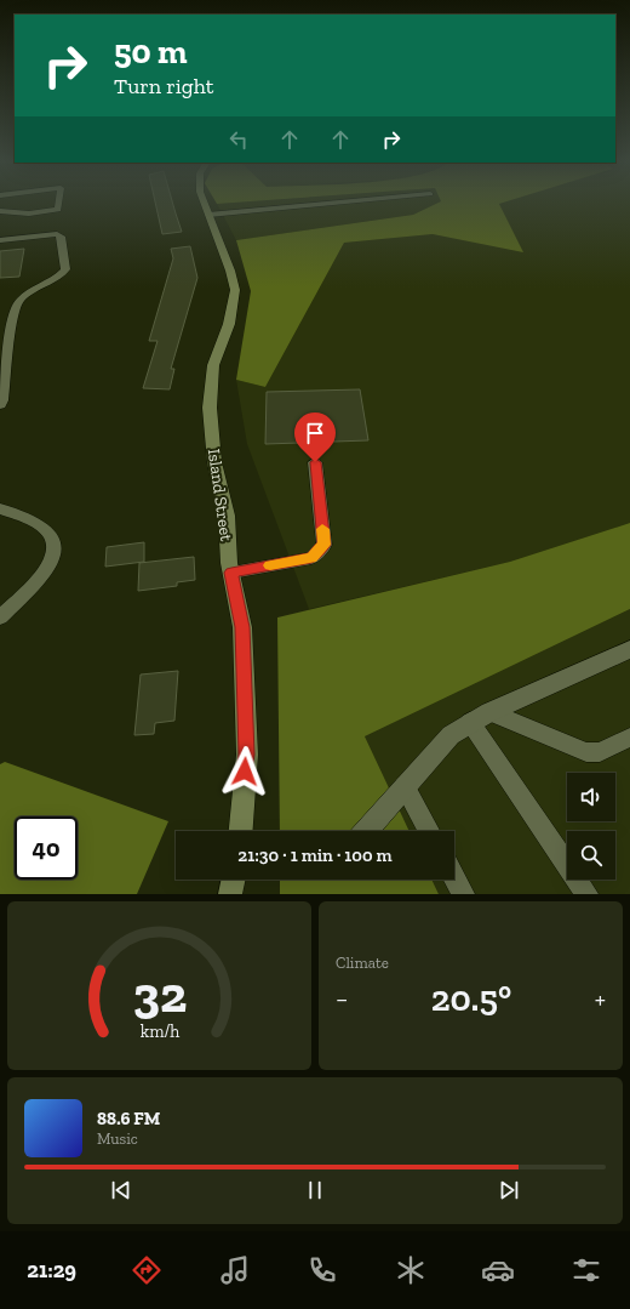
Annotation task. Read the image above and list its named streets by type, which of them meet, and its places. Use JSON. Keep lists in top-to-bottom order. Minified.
{"streets":{"street":["Island Street"]},"page":{"turn":["50 m","Turn right"],"limit":"40","trip":"21:30 · 1 min · 100 m","tile":"Climate","heat":["−","20.5°","+"],"song":["88.6 FM","Music"],"tabs":"21:29","gauge":["32","km/h"]}}
